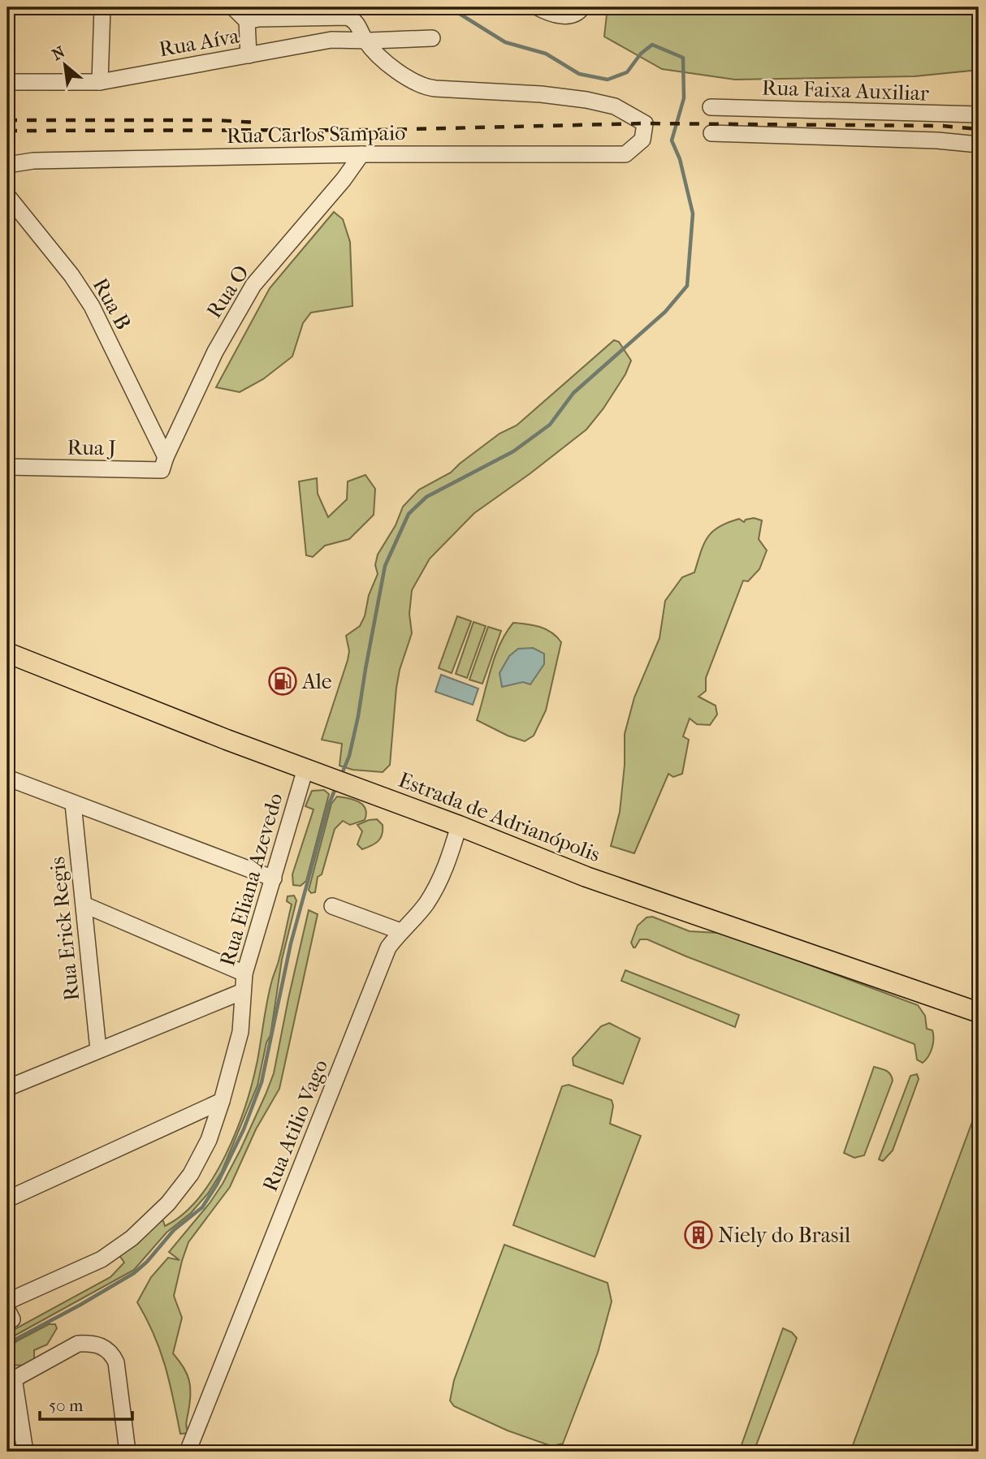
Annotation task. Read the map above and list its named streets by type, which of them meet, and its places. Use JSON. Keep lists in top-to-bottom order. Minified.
{"streets":{"main road":["Estrada de Adrianópolis"],"street":["Rua Aíva","Rua Faixa Auxiliar","Rua Carlos Sampaio","Rua O","Rua B","Rua J","Rua Eliana Azevedo","Rua Erick Regis","Rua Atilio Vago"]},"crossings":[["Rua Aíva","Rua Carlos Sampaio"],["Rua Carlos Sampaio","Rua O"],["Rua O","Rua B"],["Rua O","Rua J"],["Rua B","Rua J"],["Estrada de Adrianópolis","Rua Eliana Azevedo"],["Estrada de Adrianópolis","Rua Atilio Vago"]],"places":{"fuel station":["Ale"],"building":["Niely do Brasil"]},"scale_bar":"50 m","north":"top left"}
